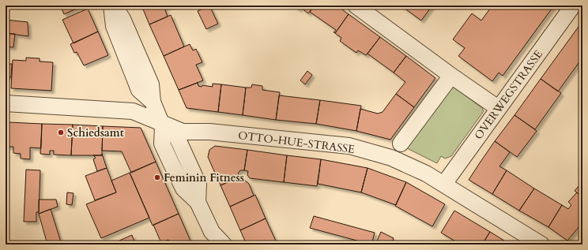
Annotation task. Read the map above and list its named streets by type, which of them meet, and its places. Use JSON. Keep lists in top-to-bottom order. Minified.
{"streets":{"street":["OVERWEGSTRASSE","OTTO-HUE-STRASSE"]},"crossings":[["OVERWEGSTRASSE","OTTO-HUE-STRASSE"]],"places":["Schiedsamt","Feminin Fitness"]}
